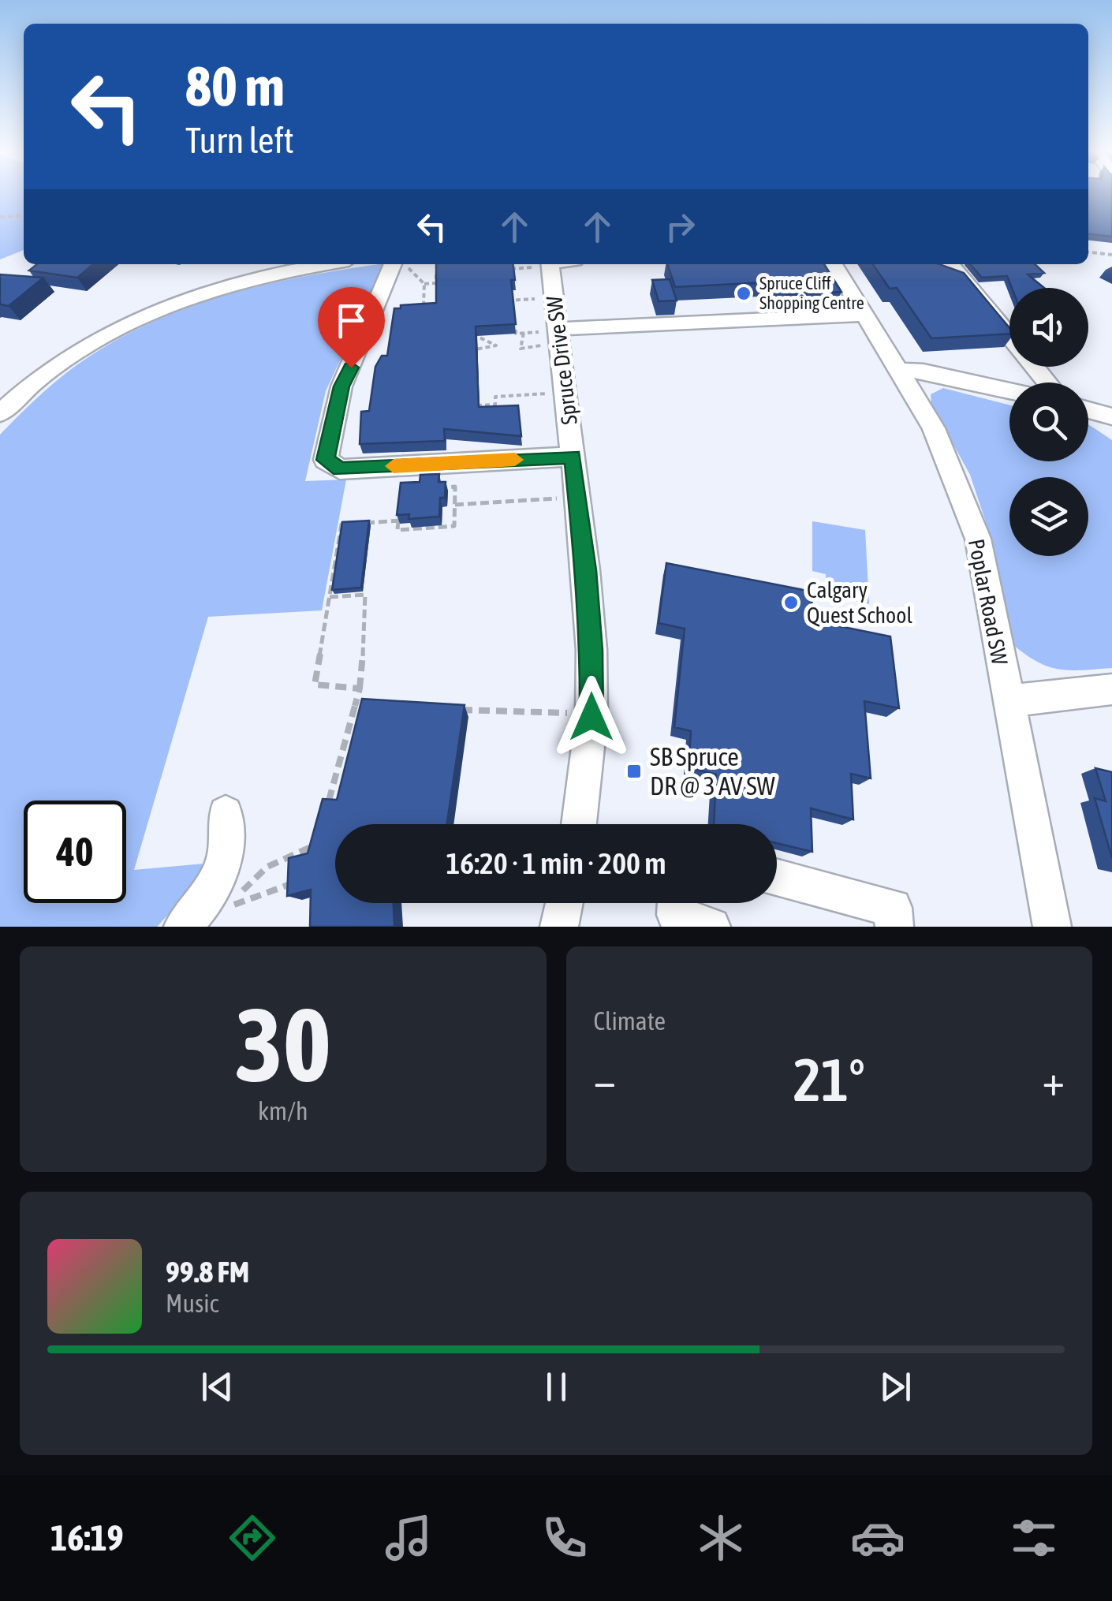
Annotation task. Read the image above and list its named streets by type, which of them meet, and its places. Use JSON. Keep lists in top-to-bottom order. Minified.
{"streets":{"street":["Spruce Drive SW","Poplar Road SW"]},"places":{"other":["Spruce Cliff Shopping Centre","Calgary Quest School"],"transit":["SB Spruce DR @ 3 AV SW"]},"page":{"turn":["80 m","Turn left"],"limit":"40","trip":"16:20 · 1 min · 200 m","tile":[["30","km/h"],"Climate"],"heat":["−","21°","+"],"song":["99.8 FM","Music"],"tabs":"16:19"}}
